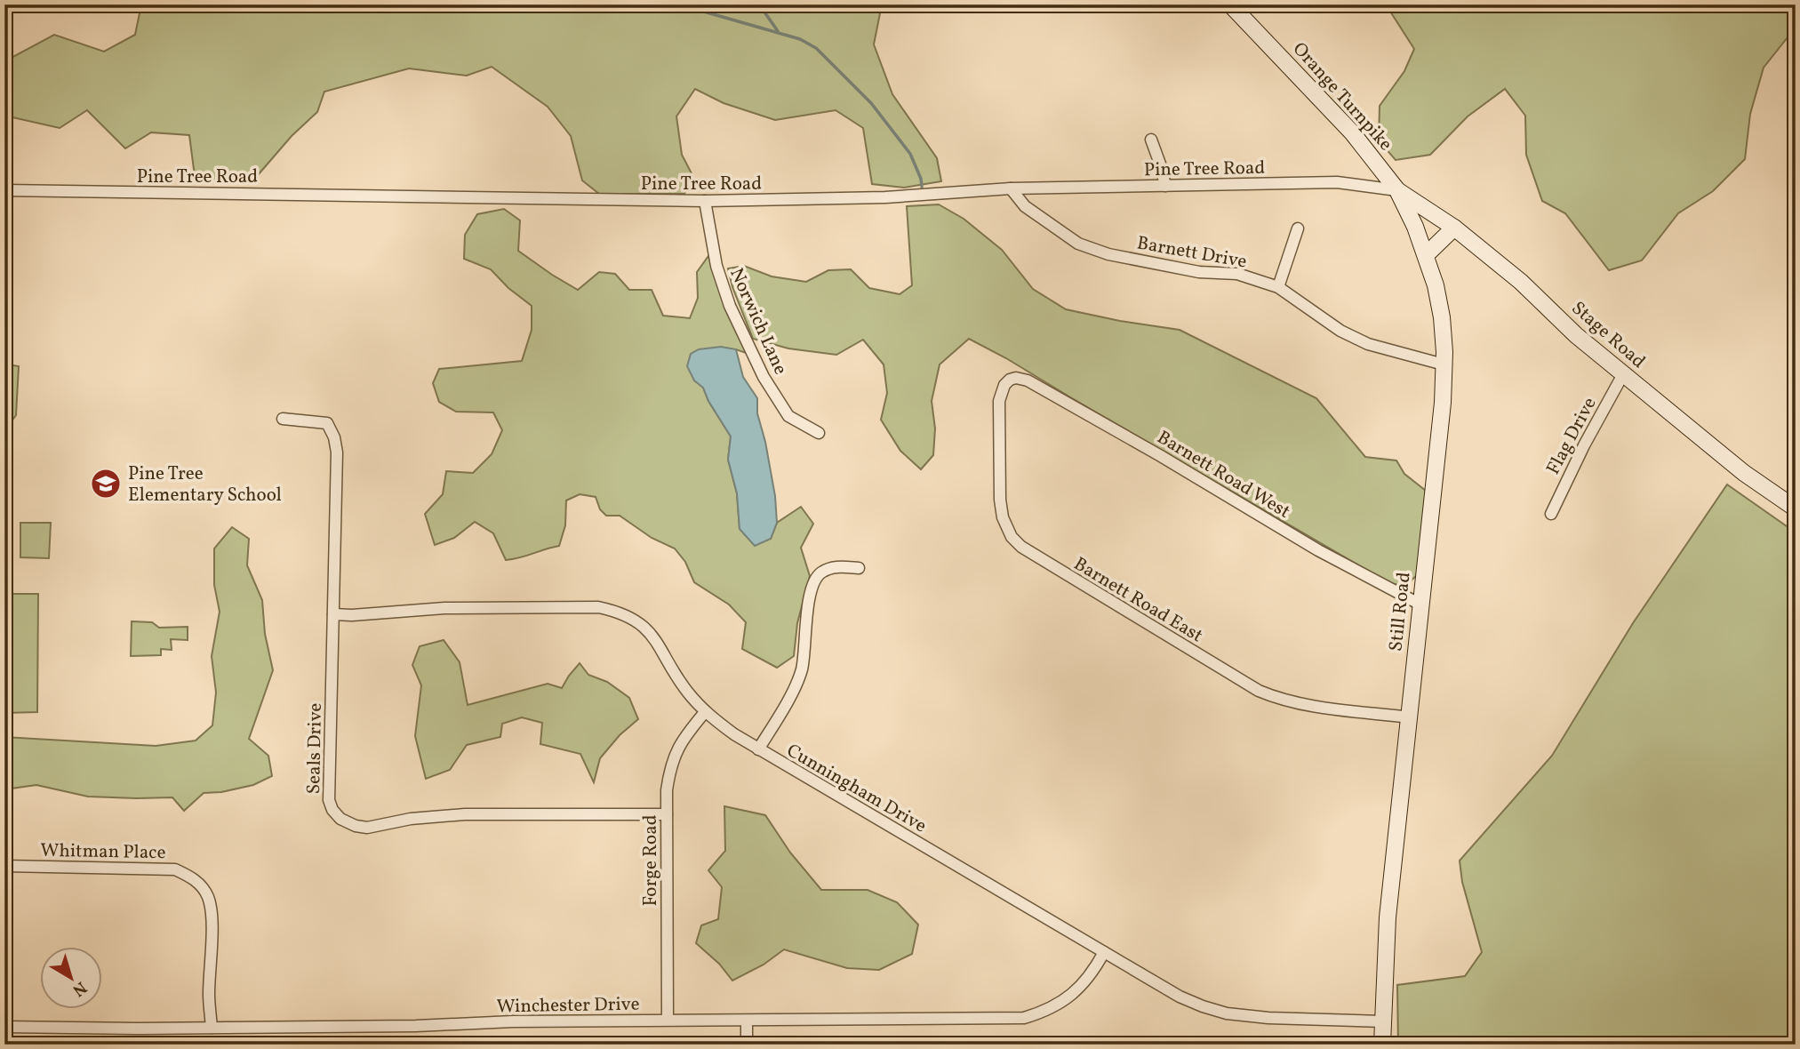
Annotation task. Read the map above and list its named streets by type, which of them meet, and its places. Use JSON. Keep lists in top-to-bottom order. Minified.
{"streets":{"main road":["Orange Turnpike","Stage Road","Still Road"],"street":["Pine Tree Road","Barnett Drive","Norwich Lane","Flag Drive","Barnett Road West","Barnett Road East","Seals Drive","Cunningham Drive","Whitman Place","Forge Road","Winchester Drive"]},"crossings":[["Orange Turnpike","Pine Tree Road"],["Orange Turnpike","Stage Road"],["Orange Turnpike","Still Road"],["Pine Tree Road","Barnett Drive"],["Pine Tree Road","Norwich Lane"],["Pine Tree Road","Stage Road"],["Pine Tree Road","Still Road"],["Barnett Drive","Still Road"],["Stage Road","Flag Drive"],["Stage Road","Still Road"],["Barnett Road West","Barnett Road East"],["Barnett Road West","Still Road"],["Barnett Road East","Still Road"],["Still Road","Cunningham Drive"],["Seals Drive","Cunningham Drive"],["Seals Drive","Forge Road"],["Cunningham Drive","Forge Road"],["Cunningham Drive","Winchester Drive"],["Whitman Place","Winchester Drive"],["Forge Road","Winchester Drive"]],"places":{"school or university":["Pine Tree Elementary School"]},"north":"bottom right"}
